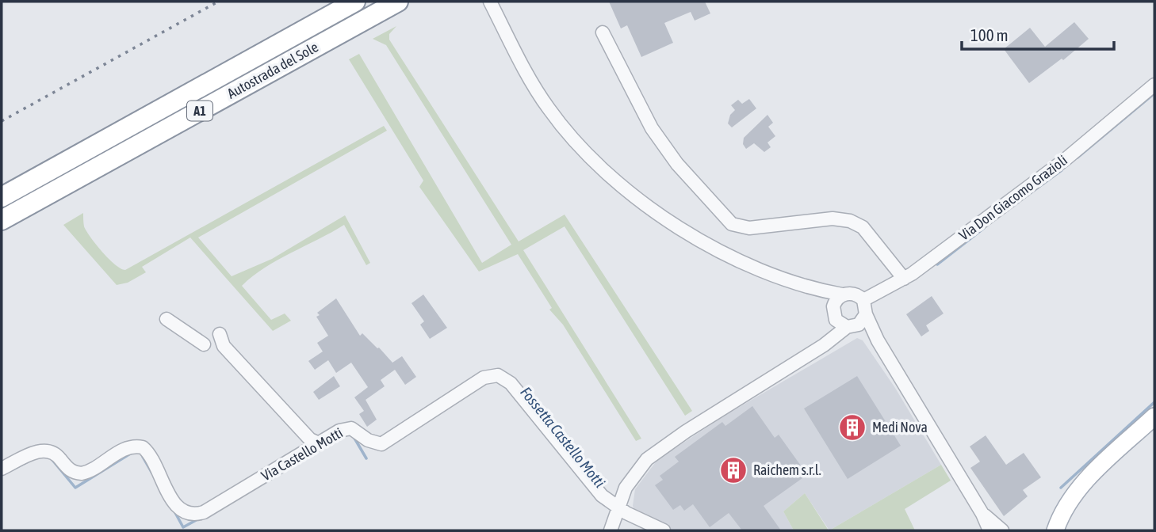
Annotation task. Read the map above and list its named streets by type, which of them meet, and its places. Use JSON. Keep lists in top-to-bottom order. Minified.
{"streets":{"highway":["Autostrada del Sole","A1"],"street":["Via Don Giacomo Grazioli","Via Castello Motti"]},"water":["Fossetta Castello Motti"],"places":{"building":["Medi Nova","Raichem s.r.l."]},"scale_bar":"100 m"}
